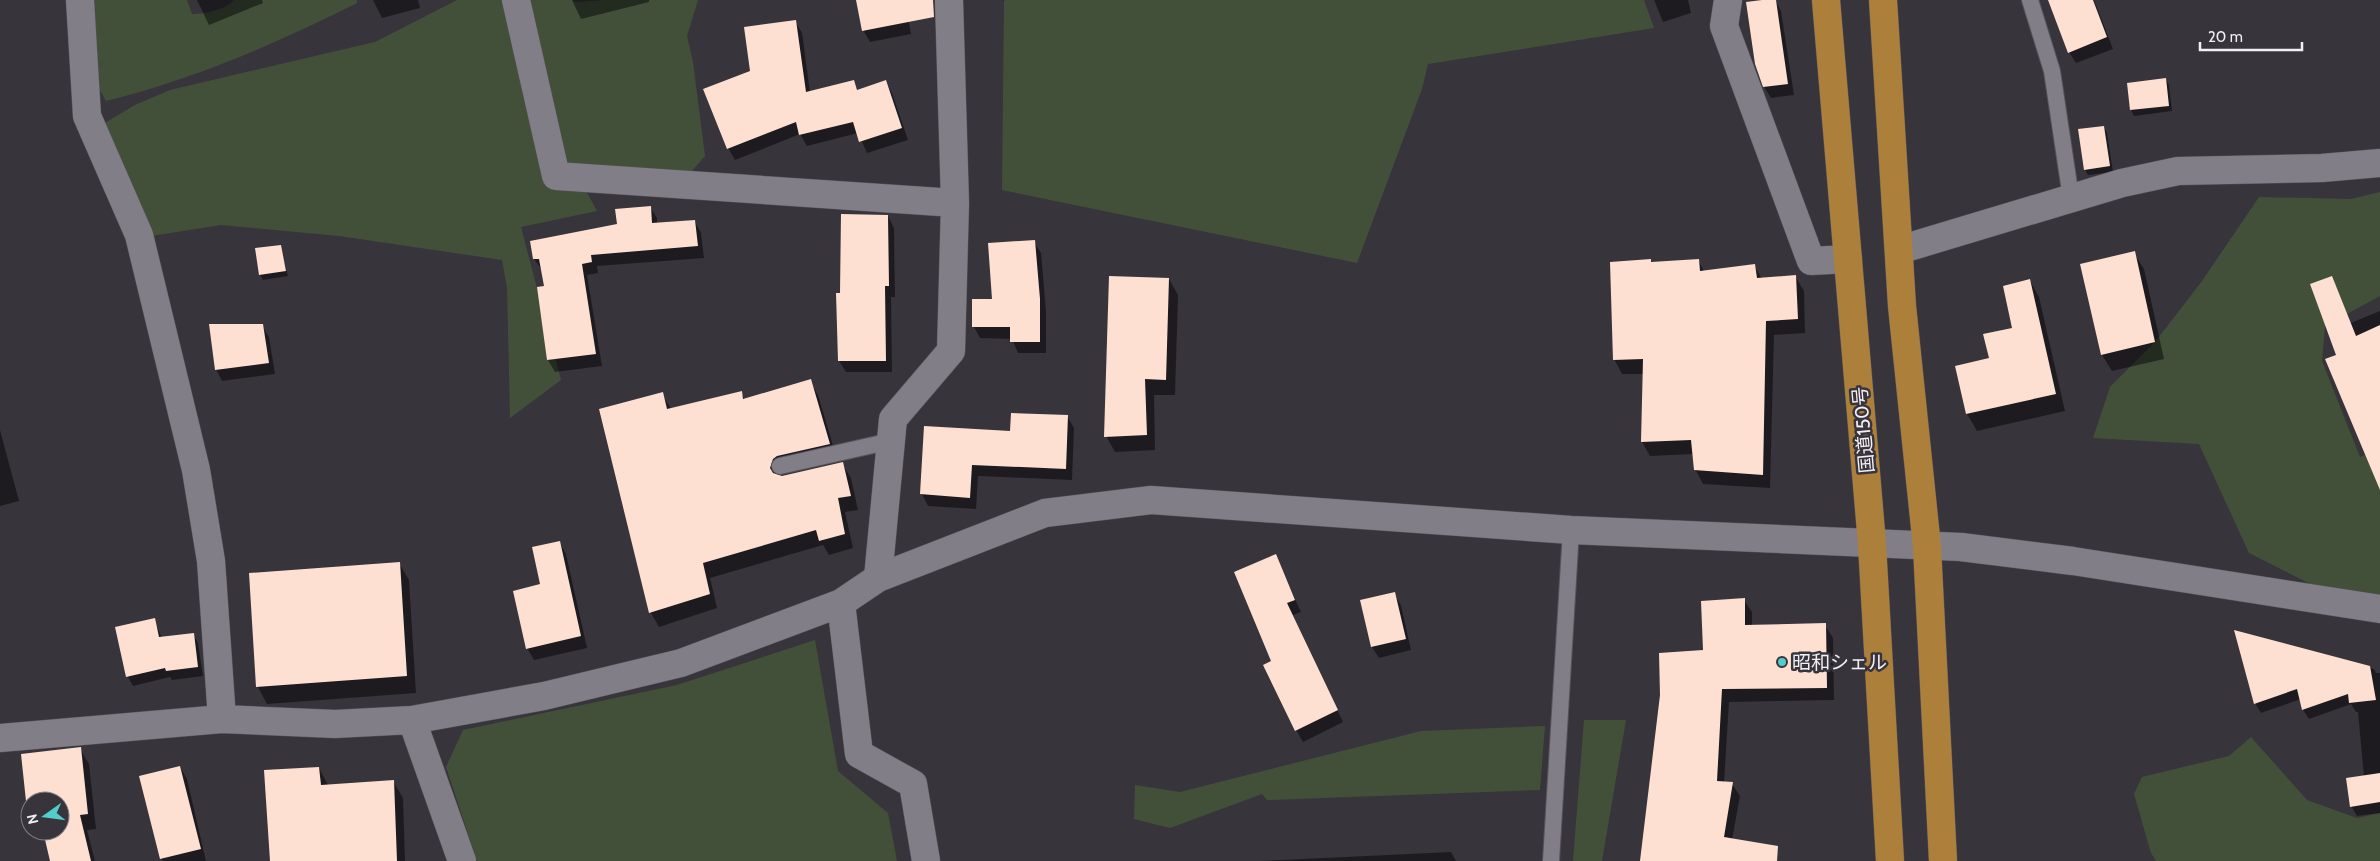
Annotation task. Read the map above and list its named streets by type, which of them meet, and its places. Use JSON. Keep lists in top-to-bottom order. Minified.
{"streets":{"highway":["国道150号"]},"places":["昭和シェル"],"scale_bar":"20 m","north":"left"}
